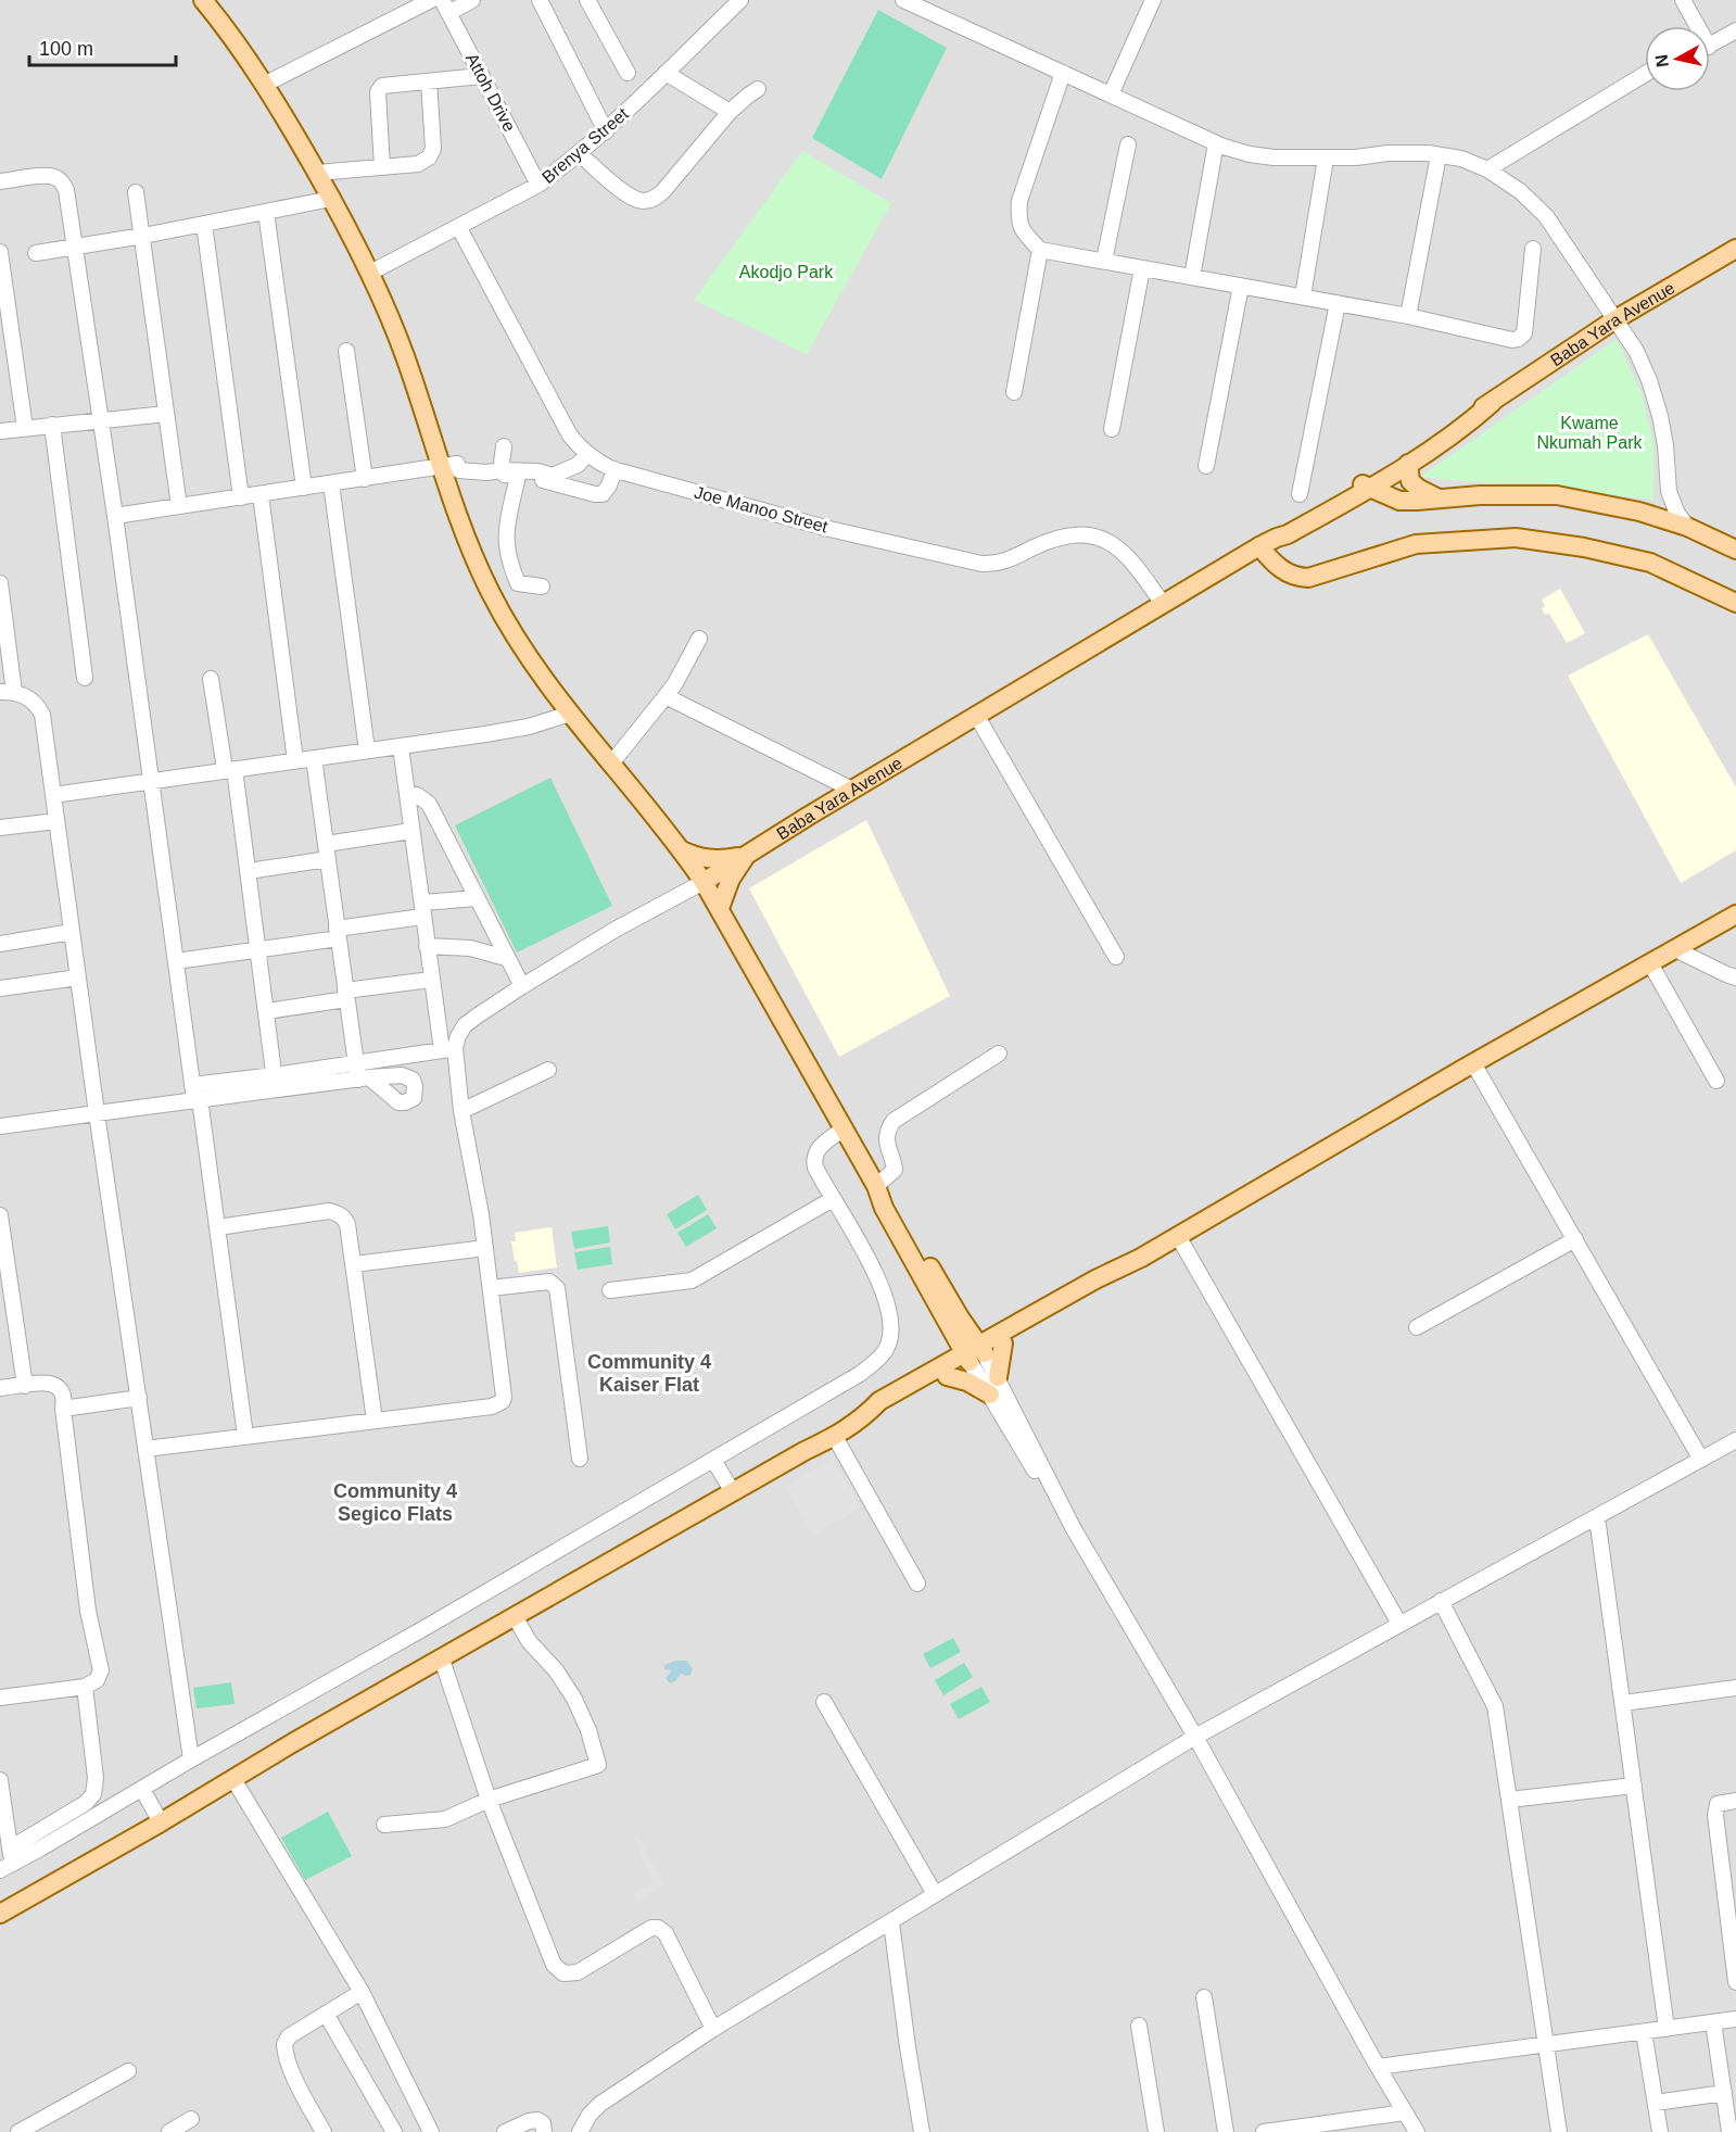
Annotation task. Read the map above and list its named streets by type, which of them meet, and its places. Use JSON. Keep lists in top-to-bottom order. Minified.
{"streets":{"main road":["Baba Yara Avenue"],"street":["Attoh Drive","Brenya Street","Joe Manoo Street"]},"crossings":[["Attoh Drive","Brenya Street"],["Brenya Street","Joe Manoo Street"],["Baba Yara Avenue","Joe Manoo Street"]],"districts":["Community 4 Kaiser Flat","Community 4 Segico Flats"],"parks":["Akodjo Park","Kwame Nkumah Park"],"scale_bar":"100 m","north":"left"}
